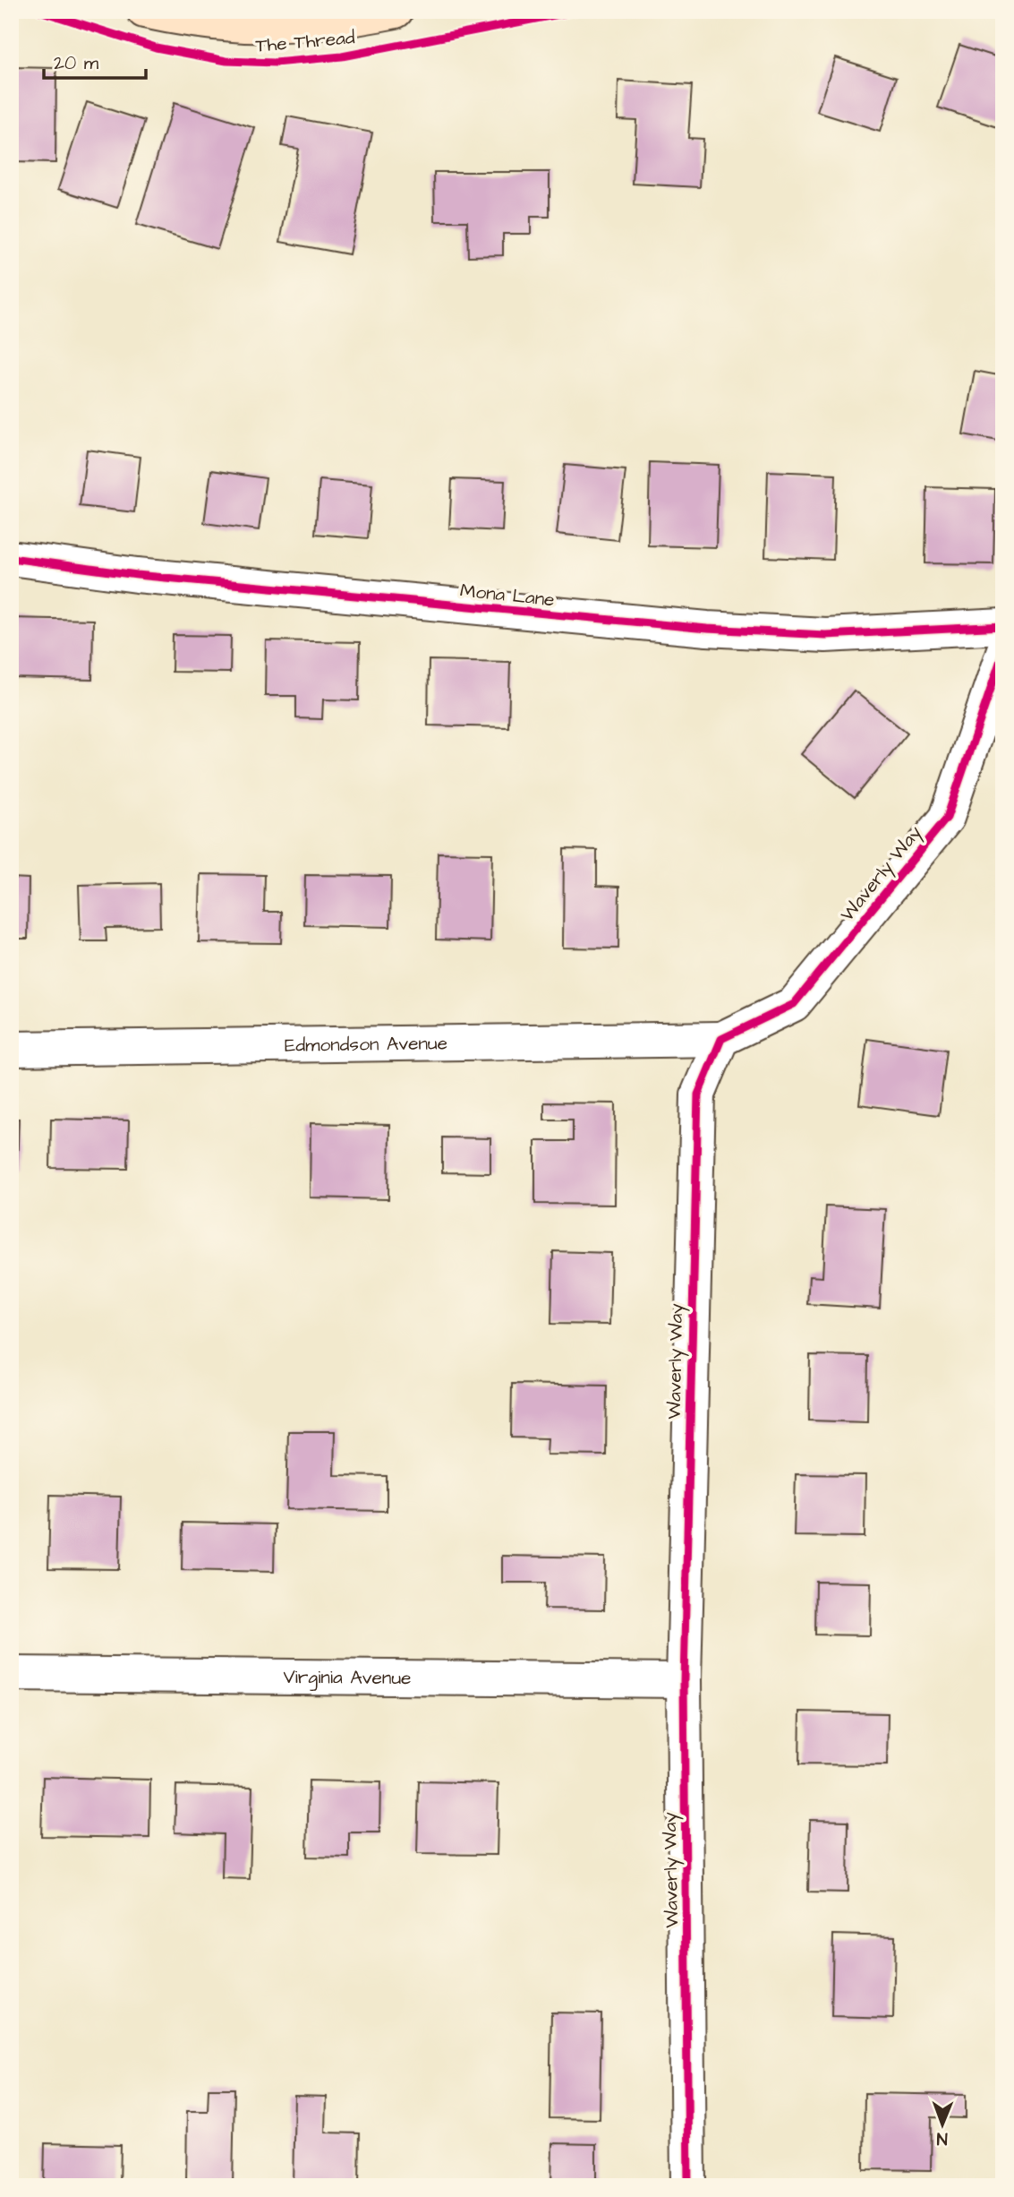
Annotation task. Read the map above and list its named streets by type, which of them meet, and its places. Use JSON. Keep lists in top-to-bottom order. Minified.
{"streets":{"street":["Mona Lane","Waverly Way","Edmondson Avenue","Virginia Avenue"],"cycle path":["The Thread"]},"crossings":[["Waverly Way","Edmondson Avenue"],["Waverly Way","Virginia Avenue"]],"scale_bar":"20 m","north":"bottom"}
